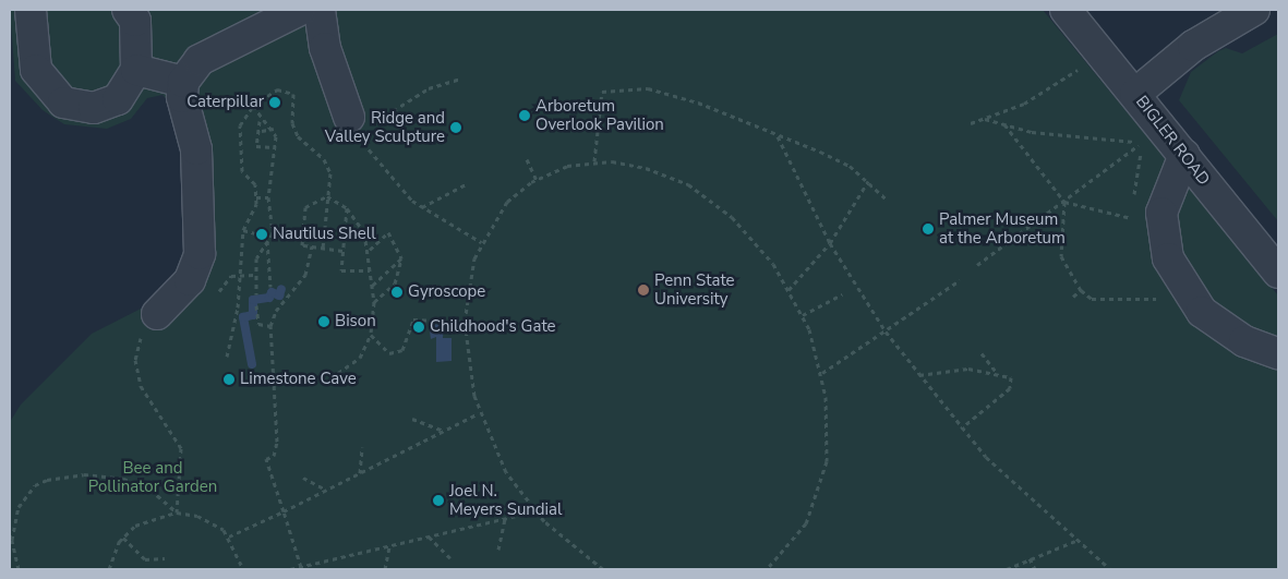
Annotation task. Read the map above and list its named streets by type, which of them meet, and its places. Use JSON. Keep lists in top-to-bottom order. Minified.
{"streets":{"street":["BIGLER ROAD"]},"parks":["Bee and Pollinator Garden"],"places":["Caterpillar","Arboretum Overlook Pavilion","Ridge and Valley Sculpture","Palmer Museum at the Arboretum","Nautilus Shell","Penn State University","Gyroscope","Bison","Childhood's Gate","Limestone Cave","Joel N. Meyers Sundial"]}
